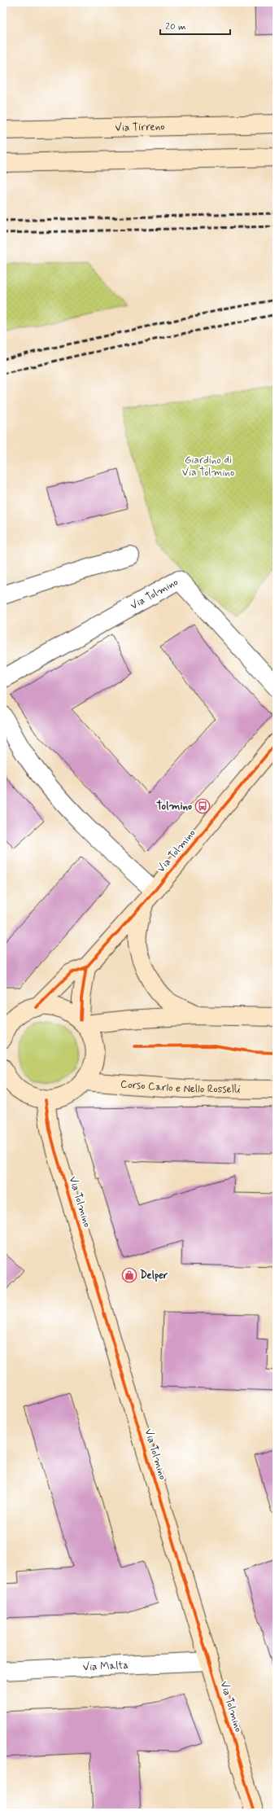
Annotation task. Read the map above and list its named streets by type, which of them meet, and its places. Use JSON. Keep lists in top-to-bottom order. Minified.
{"streets":{"street":["Via Tirreno","Via Tolmino","Corso Carlo e Nello Rosselli","Via Malta"]},"crossings":[["Via Tolmino","Via Malta"]],"parks":["Giardino di Via Tolmino"],"places":{"bus stop":["Tolmino"],"shop":["Delper"]},"scale_bar":"20 m"}
